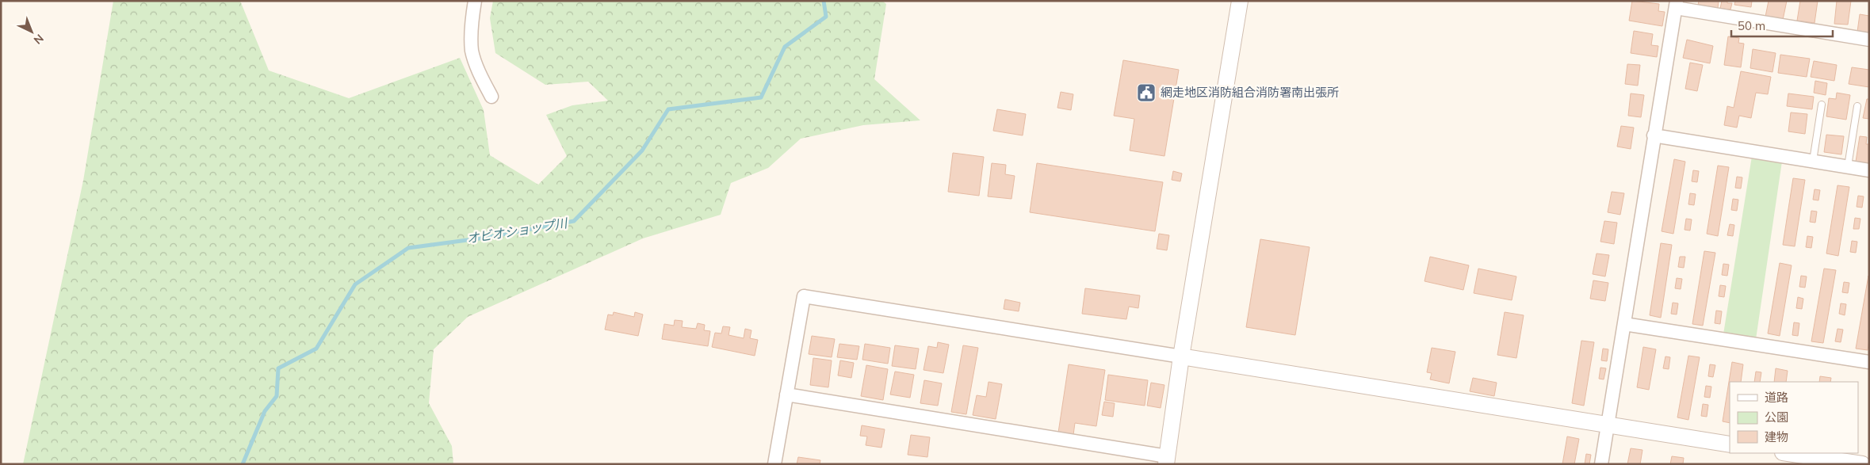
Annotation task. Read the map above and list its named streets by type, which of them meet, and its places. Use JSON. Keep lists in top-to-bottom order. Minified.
{"water":["オビオショップ川"],"places":{"public building":["網走地区消防組合消防署南出張所"]},"legend":["道路","公園","建物"],"scale_bar":"50 m","north":"bottom right"}
